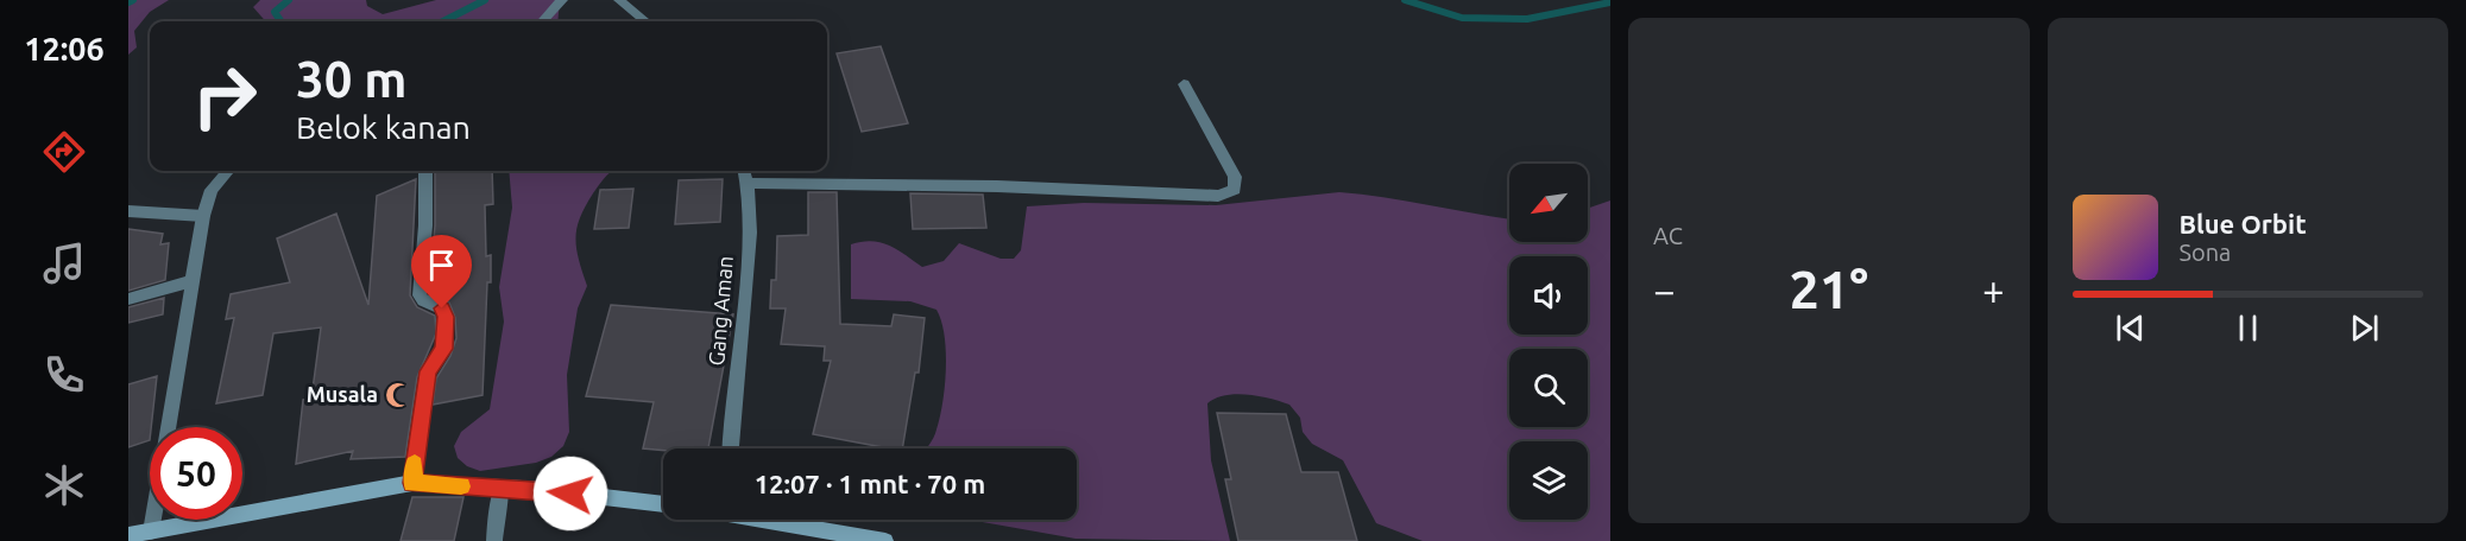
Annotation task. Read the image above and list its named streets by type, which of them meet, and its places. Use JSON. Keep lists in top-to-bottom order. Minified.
{"streets":{"street":["Gang Aman"]},"places":{"mosque":["Musala"]},"north":"bottom left","page":{"tabs":"12:06","tile":"AC","turn":["30 m","Belok kanan"],"song":["Blue Orbit","Sona"],"heat":["−","21°","+"],"limit":"50","trip":"12:07 · 1 mnt · 70 m"}}
